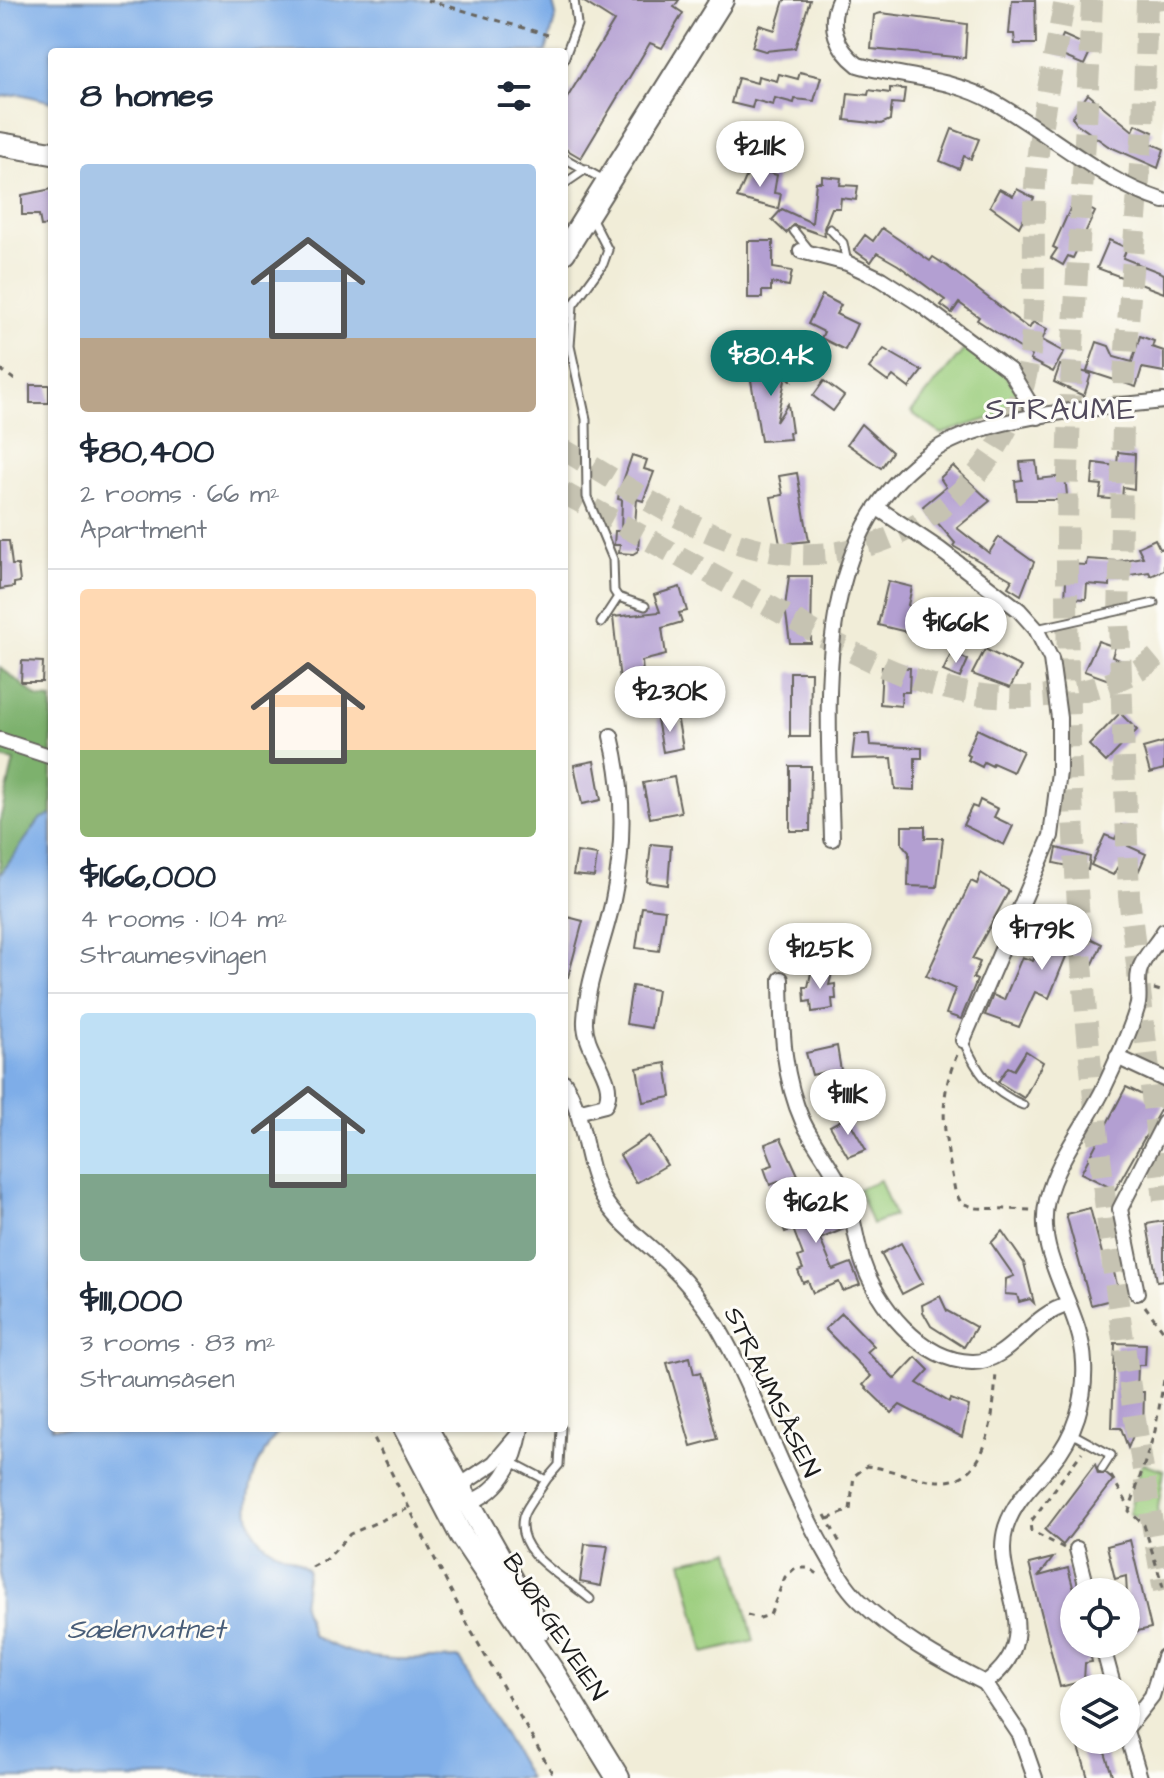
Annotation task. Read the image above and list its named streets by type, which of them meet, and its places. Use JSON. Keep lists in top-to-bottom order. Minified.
{"streets":{"main road":["BJØRGEVEIEN"],"street":["STRAUMSÅSEN"]},"districts":["STRAUME"],"water":["Sælenvatnet"],"page":{"heading":"8 homes","price":["$211K","$80.4K","$166K","$230K","$179K","$125K","$111K","$162K"],"list":[{"name":"$80,400","note":"2 rooms · 66 m² · Apartment"},{"name":"$166,000","note":"4 rooms · 104 m² · Straumesvingen"},{"name":"$111,000","note":"3 rooms · 83 m² · Straumsåsen"}]}}
